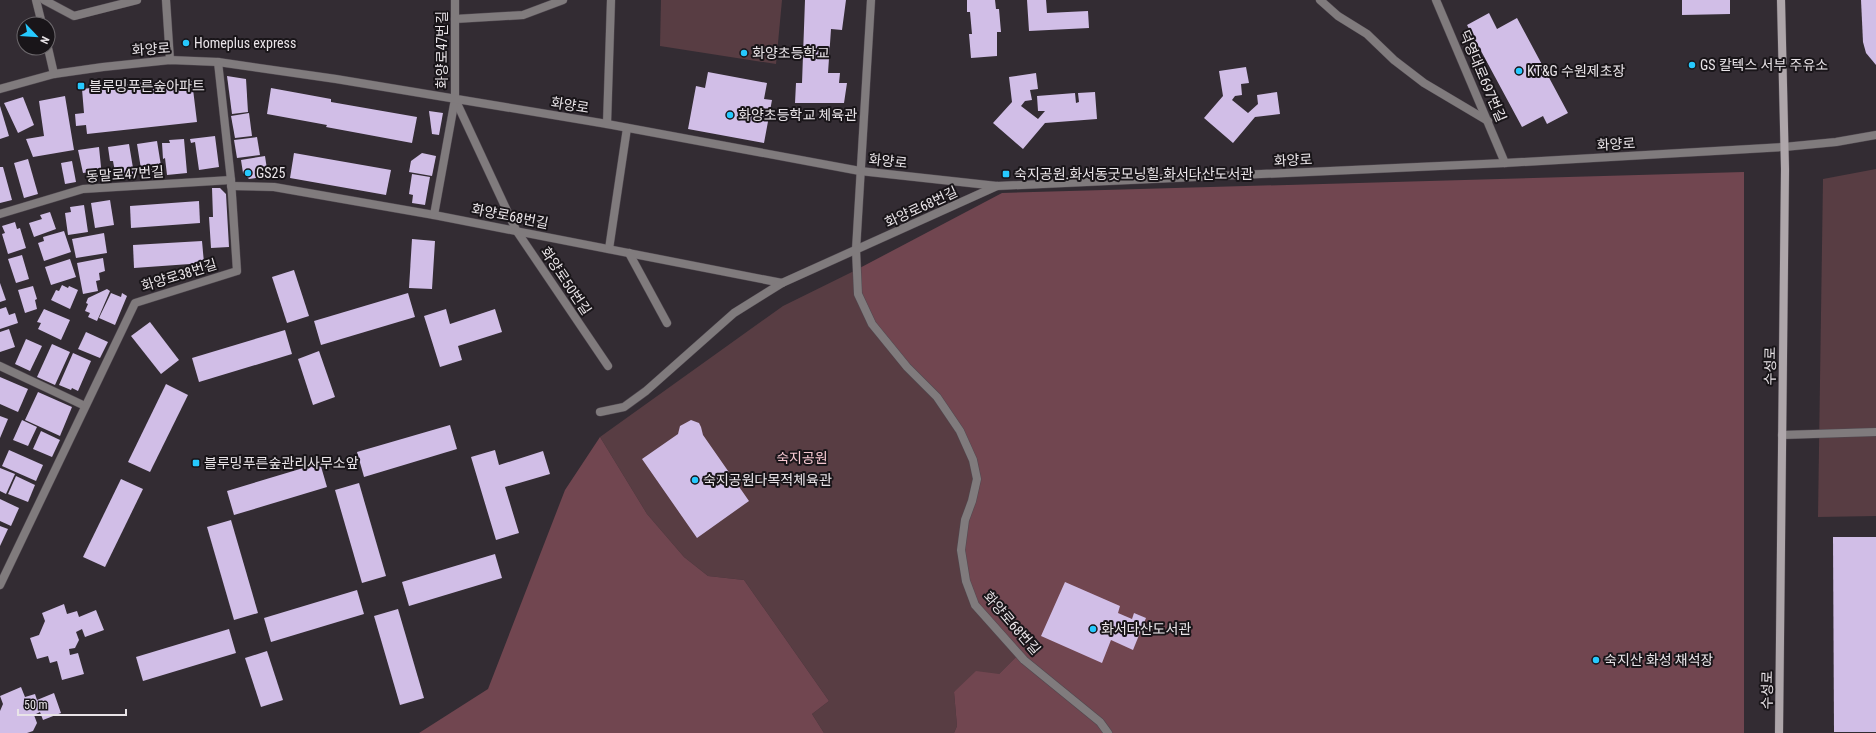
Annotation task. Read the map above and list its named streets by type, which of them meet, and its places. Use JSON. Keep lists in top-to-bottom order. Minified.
{"streets":{"main road":["수성로"],"street":["화양로","화양로47번길","덕영대로697번길","동말로47번길","화양로68번길","화양로38번길","화양로50번길"]},"crossings":[["화양로","화양로47번길"],["화양로","덕영대로697번길"],["화양로","화양로68번길"],["화양로","화양로38번길"],["화양로","화양로50번길"],["화양로","수성로"],["화양로47번길","화양로50번길"],["동말로47번길","화양로68번길"],["동말로47번길","화양로38번길"],["화양로68번길","화양로38번길"],["화양로68번길","화양로50번길"]],"parks":["숙지공원"],"places":{"other":["Homeplus express","화양초등학교","GS 칼텍스 서부 주유소","KT&G 수원제초장","화양초등학교 체육관","GS25","숙지공원다목적체육관","화서다산도서관","숙지산 화성 채석장"],"transit":["블루밍푸른숲아파트","숙지공원.화서동굿모닝힐.화서다산도서관","블루밍푸른숲관리사무소앞"]},"scale_bar":"50 m","north":"bottom right"}
